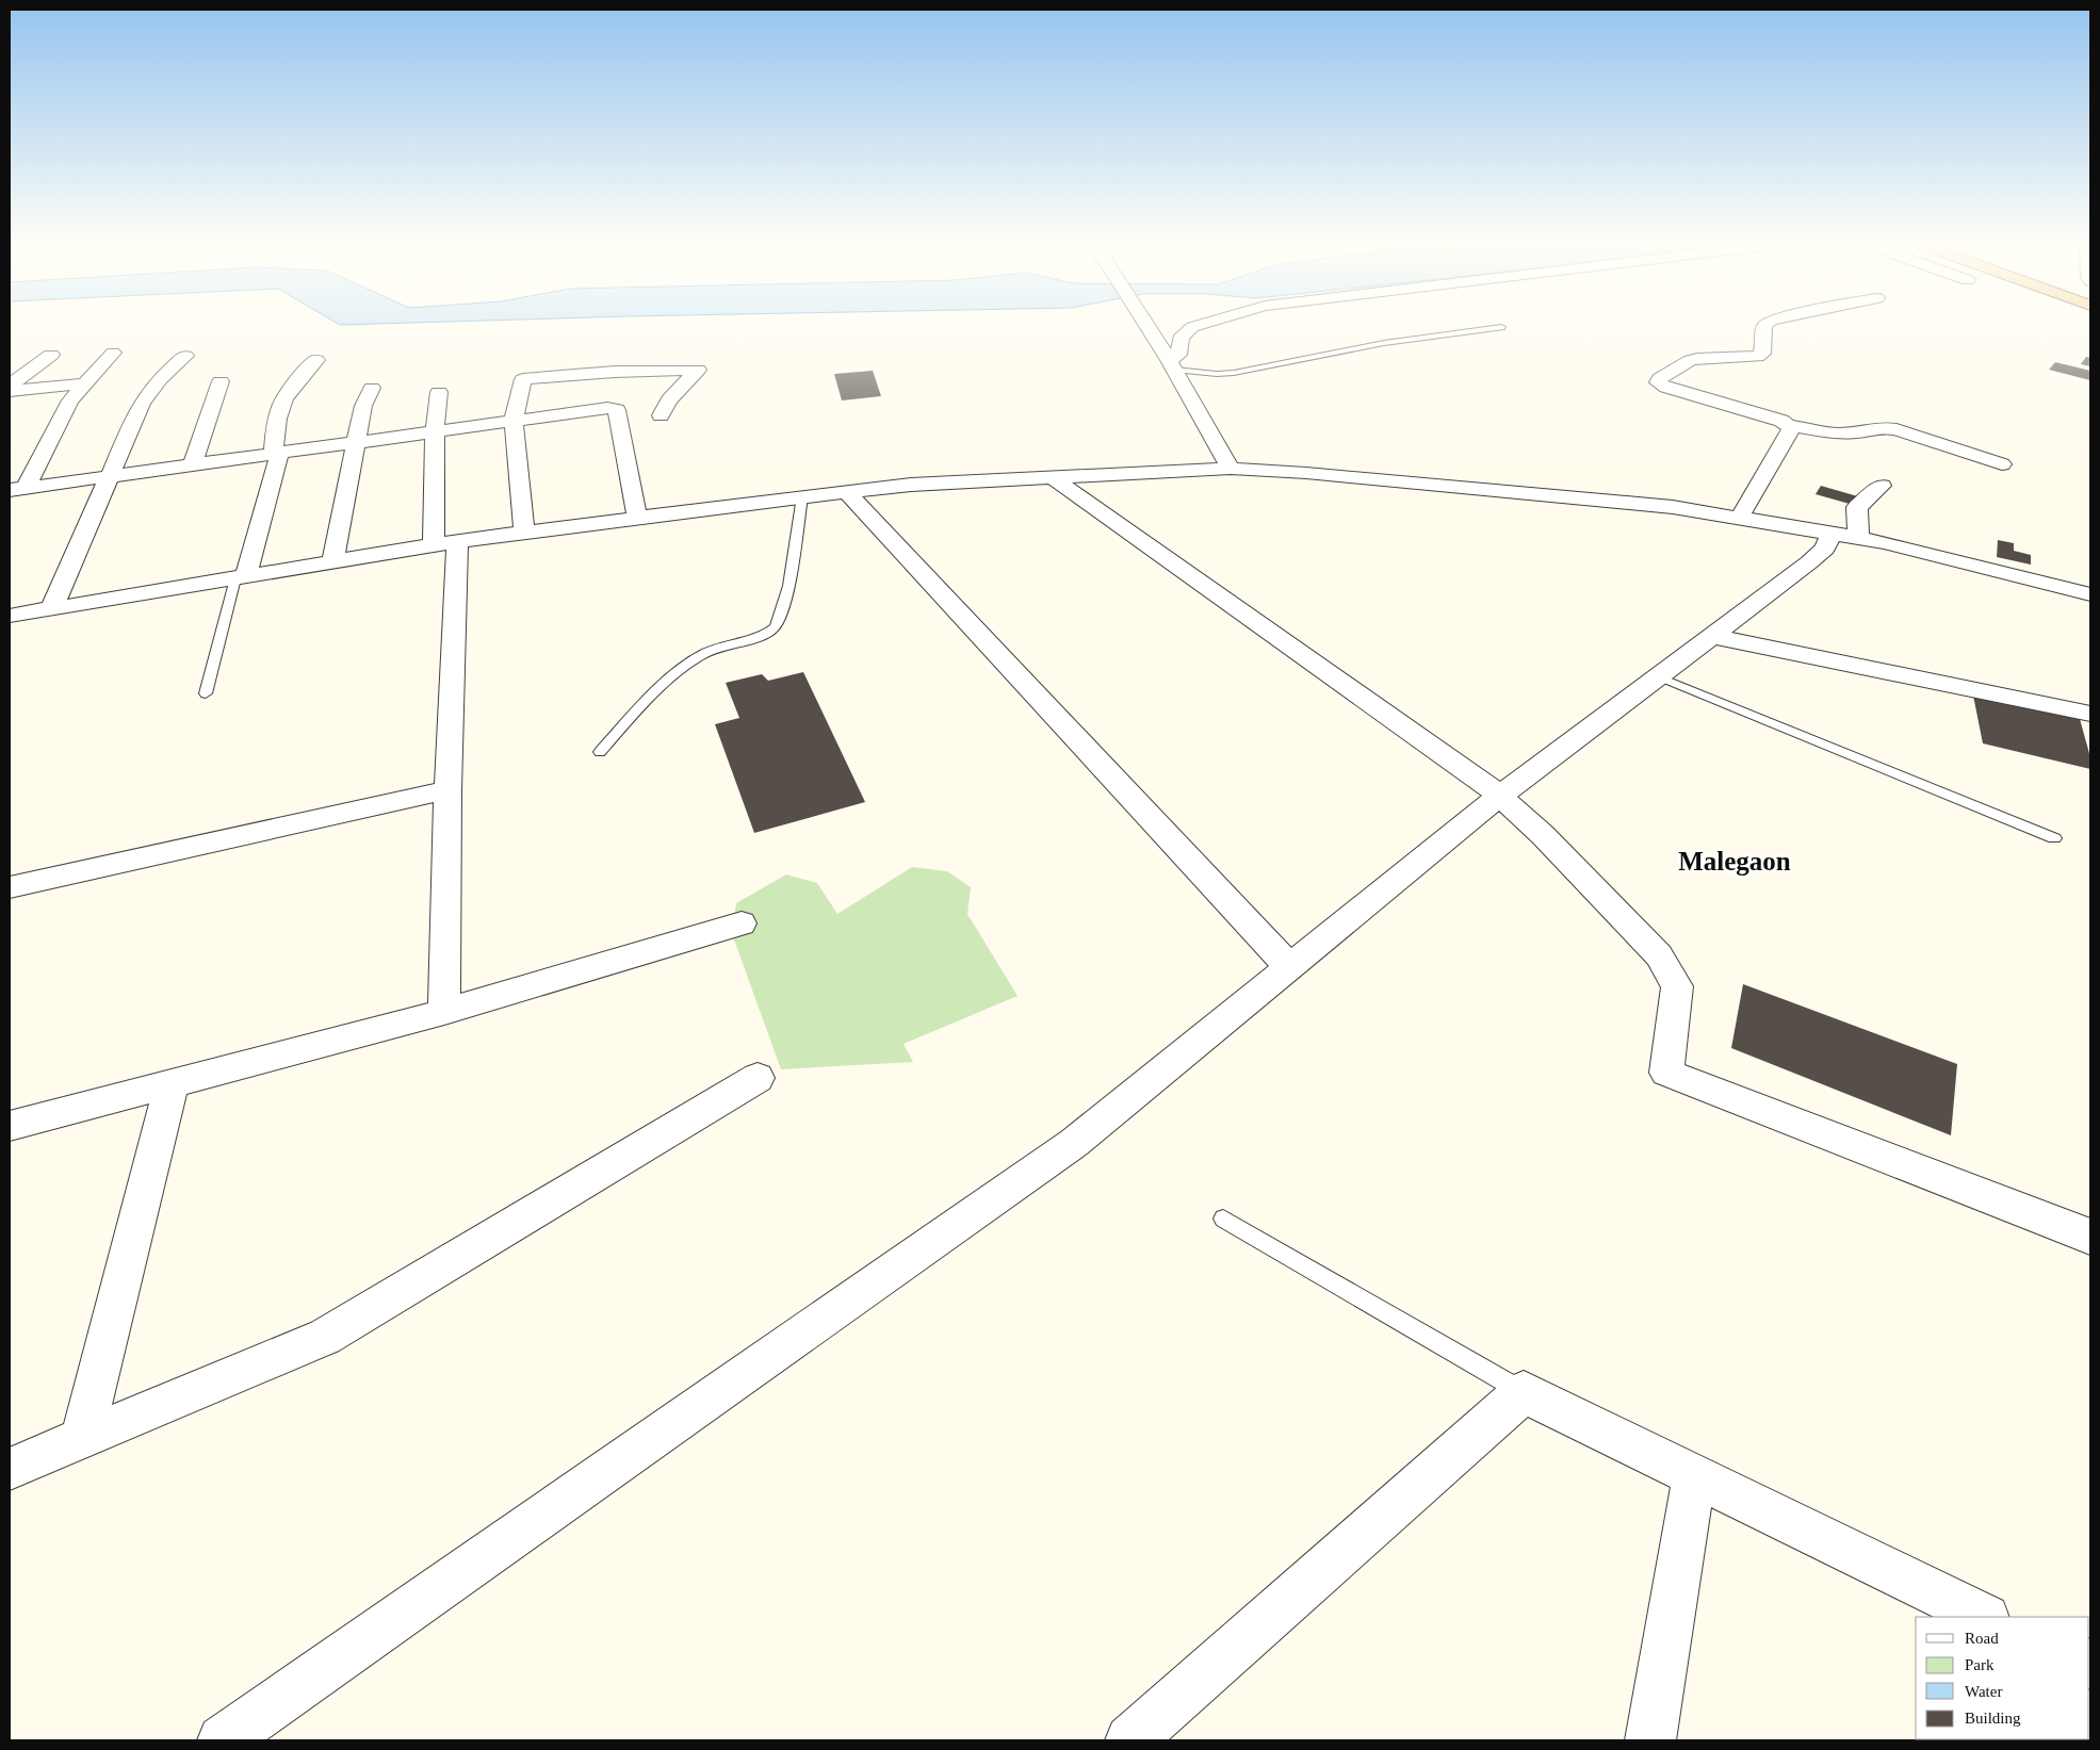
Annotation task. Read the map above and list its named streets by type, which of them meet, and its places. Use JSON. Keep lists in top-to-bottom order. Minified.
{"districts":["Malegaon"],"legend":["Road","Park","Water","Building"]}
